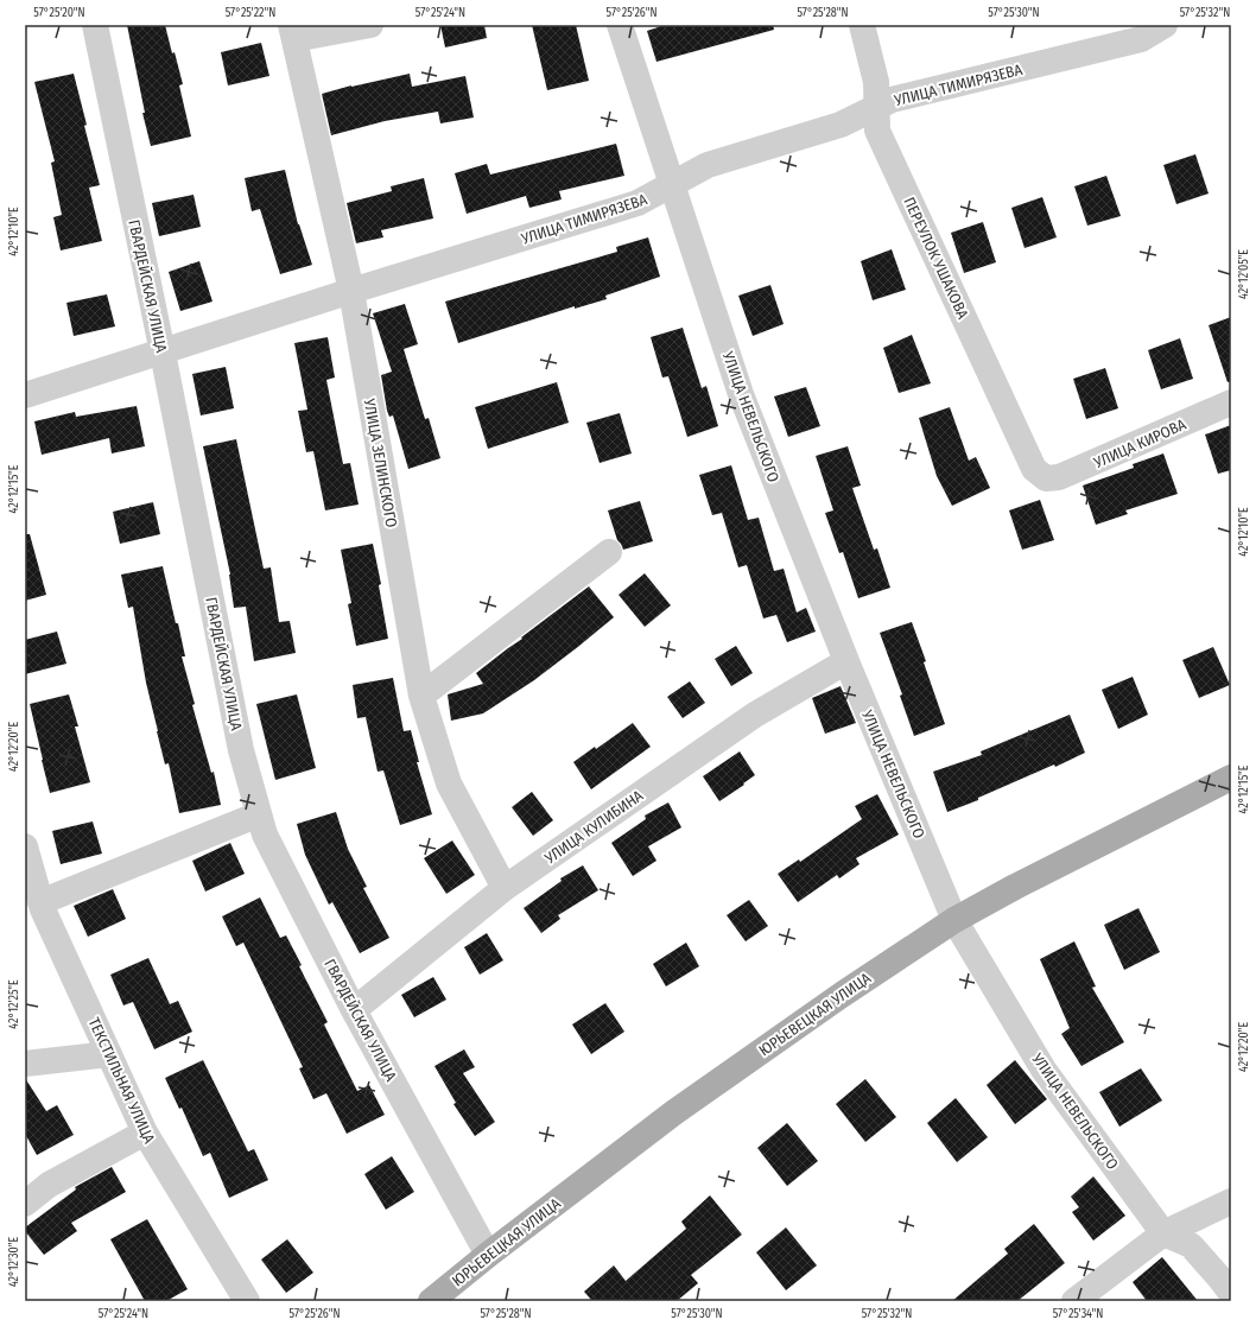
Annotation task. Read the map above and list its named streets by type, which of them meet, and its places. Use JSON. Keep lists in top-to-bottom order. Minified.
{"streets":{"main road":["ЮРЬЕВЕЦКАЯ УЛИЦА"],"street":["УЛИЦА ТИМИРЯЗЕВА","ПЕРЕУЛОК УШАКОВА","ГВАРДЕЙСКАЯ УЛИЦА","УЛИЦА НЕВЕЛЬСКОГО","УЛИЦА КИРОВА","УЛИЦА ЗЕЛИНСКОГО","УЛИЦА КУЛИБИНА","ТЕКСТИЛЬНАЯ УЛИЦА"]},"crossings":[["УЛИЦА ТИМИРЯЗЕВА","ПЕРЕУЛОК УШАКОВА"],["УЛИЦА ТИМИРЯЗЕВА","ГВАРДЕЙСКАЯ УЛИЦА"],["УЛИЦА ТИМИРЯЗЕВА","УЛИЦА НЕВЕЛЬСКОГО"],["УЛИЦА ТИМИРЯЗЕВА","УЛИЦА ЗЕЛИНСКОГО"],["ПЕРЕУЛОК УШАКОВА","УЛИЦА КИРОВА"],["ГВАРДЕЙСКАЯ УЛИЦА","УЛИЦА КУЛИБИНА"],["ГВАРДЕЙСКАЯ УЛИЦА","ЮРЬЕВЕЦКАЯ УЛИЦА"],["УЛИЦА НЕВЕЛЬСКОГО","УЛИЦА КУЛИБИНА"],["УЛИЦА НЕВЕЛЬСКОГО","ЮРЬЕВЕЦКАЯ УЛИЦА"],["УЛИЦА ЗЕЛИНСКОГО","УЛИЦА КУЛИБИНА"]],"coordinates":["57°25'20\"N","57°25'22\"N","57°25'24\"N","57°25'26\"N","57°25'28\"N","57°25'30\"N","57°25'32\"N","42°12'10\"E","42°12'05\"E","42°12'15\"E","42°12'20\"E","42°12'25\"E","42°12'30\"E","57°25'34\"N"]}
